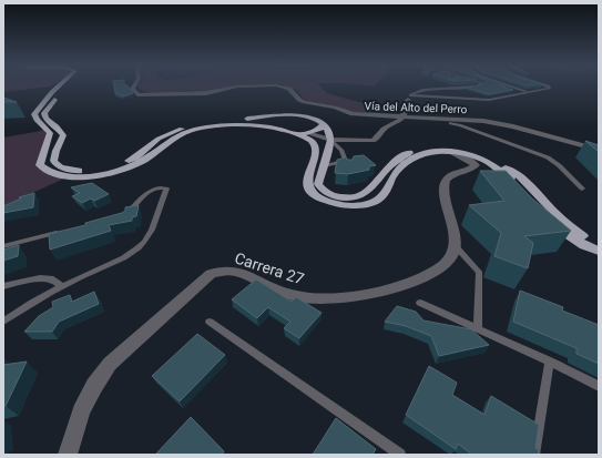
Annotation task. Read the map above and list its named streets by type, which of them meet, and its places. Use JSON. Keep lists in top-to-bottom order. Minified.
{"streets":{"street":["Vía del Alto del Perro","Carrera 27"]}}
